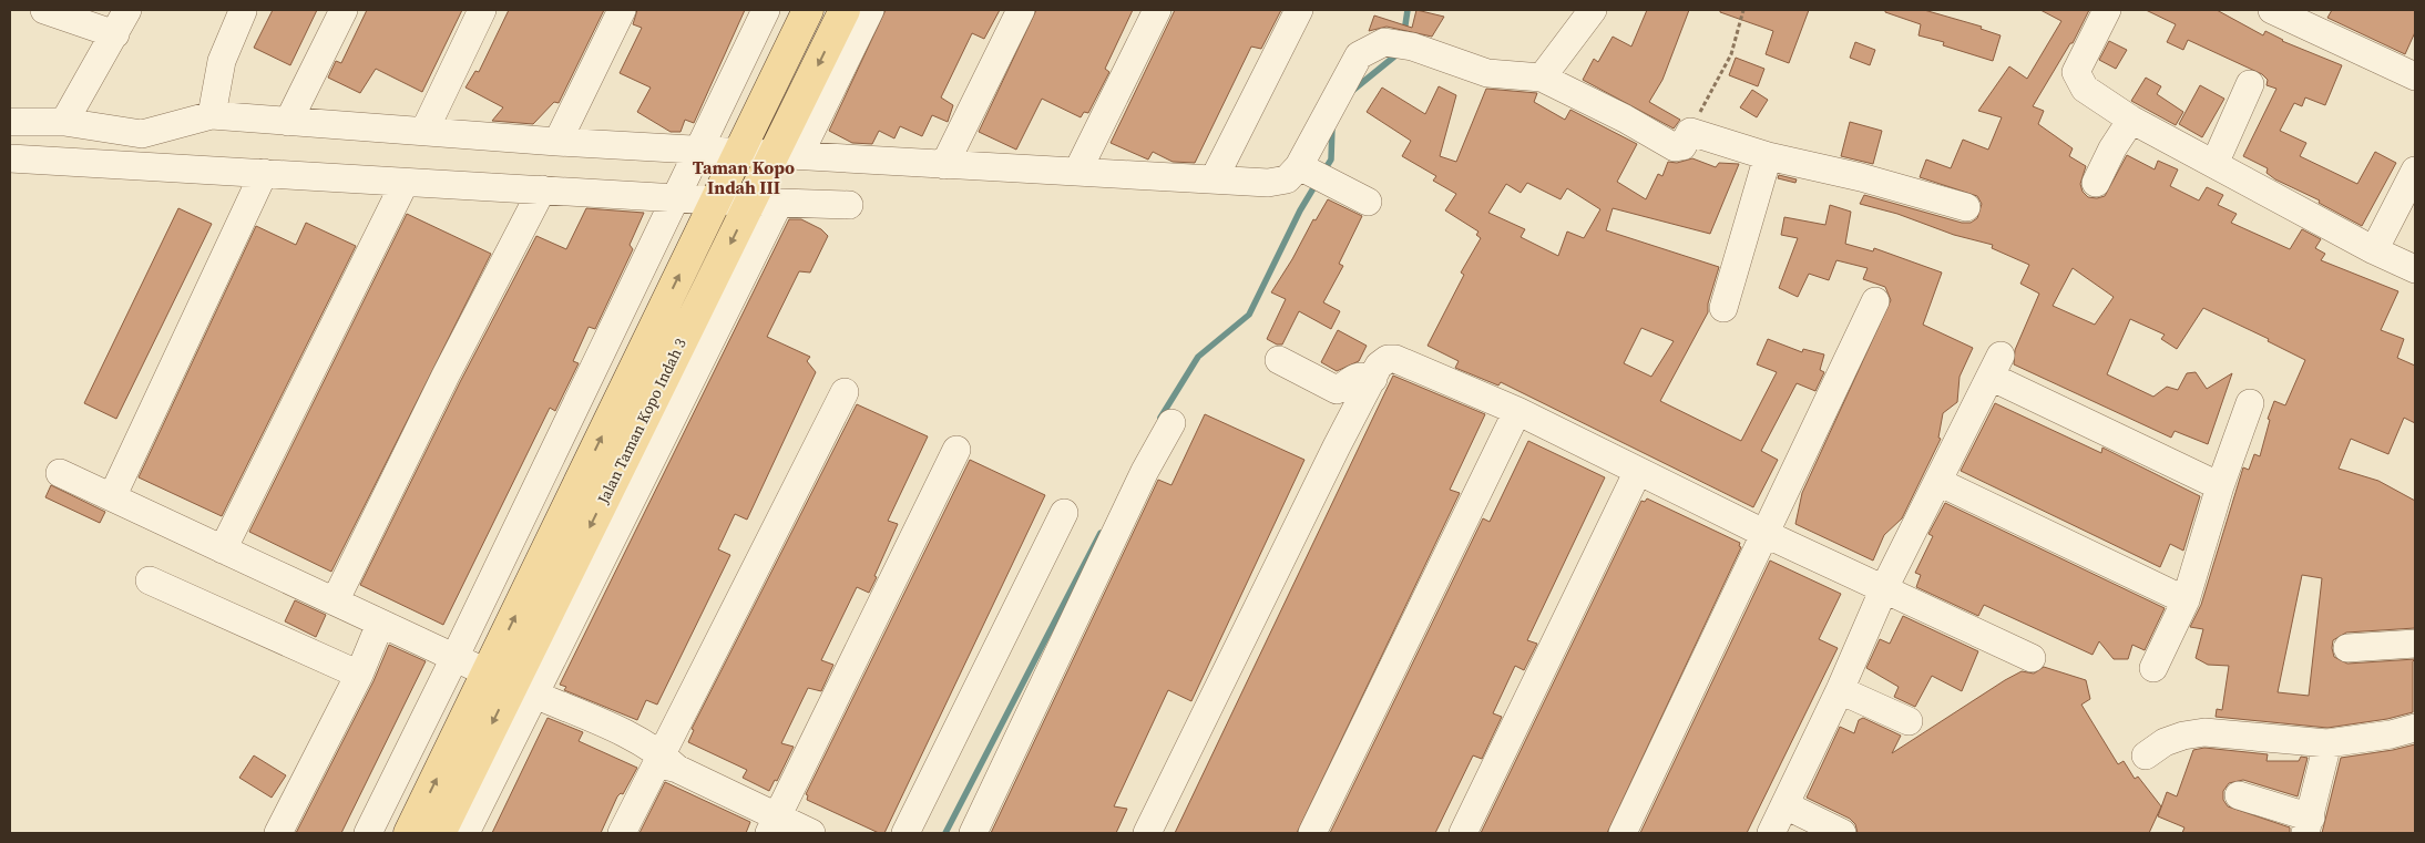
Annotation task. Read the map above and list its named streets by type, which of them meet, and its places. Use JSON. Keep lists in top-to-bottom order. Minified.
{"streets":{"main road":["Jalan Taman Kopo Indah 3"]},"districts":["Taman Kopo Indah III"]}
